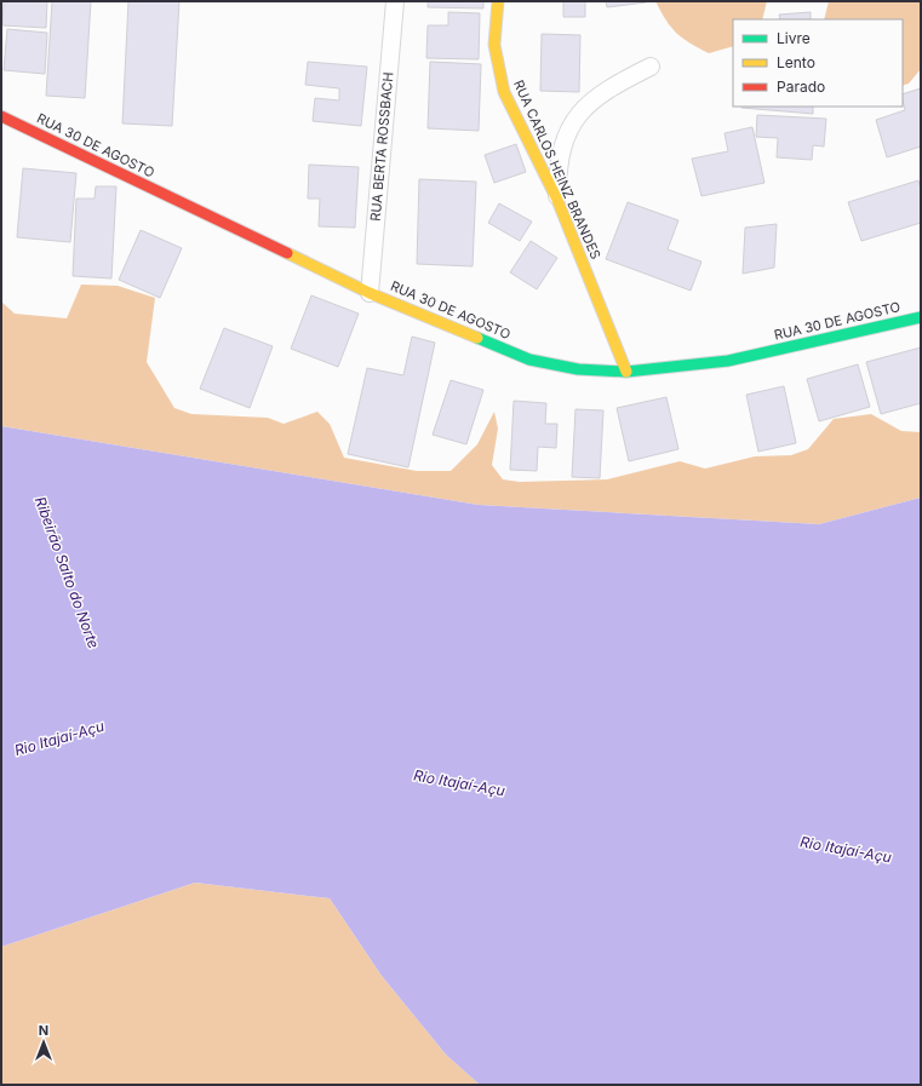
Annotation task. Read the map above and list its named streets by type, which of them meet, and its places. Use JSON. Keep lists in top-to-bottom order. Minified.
{"streets":{"street":["RUA 30 DE AGOSTO","RUA BERTA ROSSBACH","RUA CARLOS HEINZ BRANDES"]},"crossings":[["RUA 30 DE AGOSTO","RUA BERTA ROSSBACH"],["RUA 30 DE AGOSTO","RUA CARLOS HEINZ BRANDES"]],"water":["Ribeirão Salto do Norte","Rio Itajaí-Açu"],"legend":["Livre","Lento","Parado"],"north":"top"}
